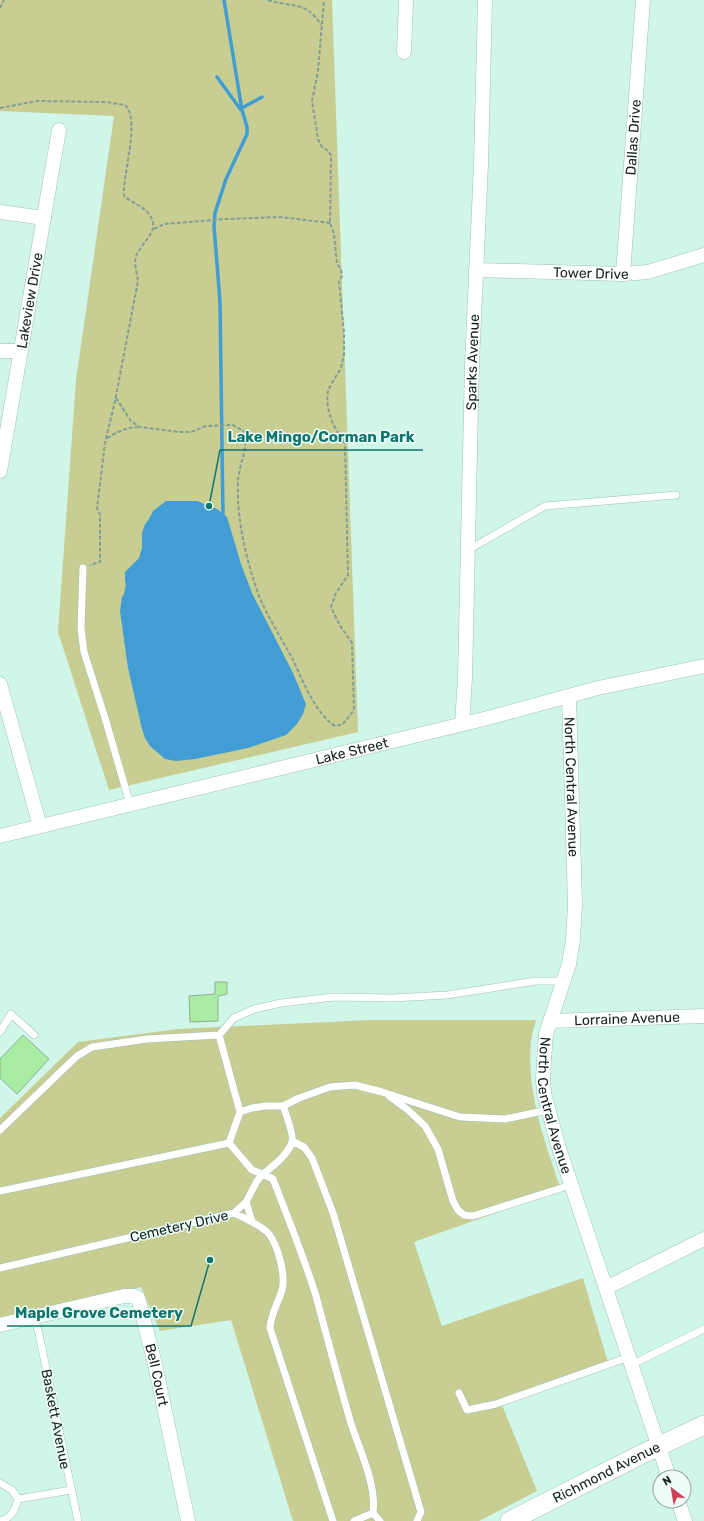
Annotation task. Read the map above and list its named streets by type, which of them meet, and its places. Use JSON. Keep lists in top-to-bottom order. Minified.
{"streets":{"main road":["Richmond Avenue"],"street":["Dallas Drive","Tower Drive","Lakeview Drive","Sparks Avenue","Lake Street","North Central Avenue","Lorraine Avenue","Bell Court"],"lane":["Cemetery Drive","Baskett Avenue"]},"crossings":[["Dallas Drive","Tower Drive"],["Tower Drive","Sparks Avenue"],["Sparks Avenue","Lake Street"],["Lake Street","North Central Avenue"],["North Central Avenue","Lorraine Avenue"],["North Central Avenue","Richmond Avenue"],["Bell Court","Baskett Avenue"]],"places":["Lake Mingo/Corman Park","Maple Grove Cemetery"],"north":"top left"}
